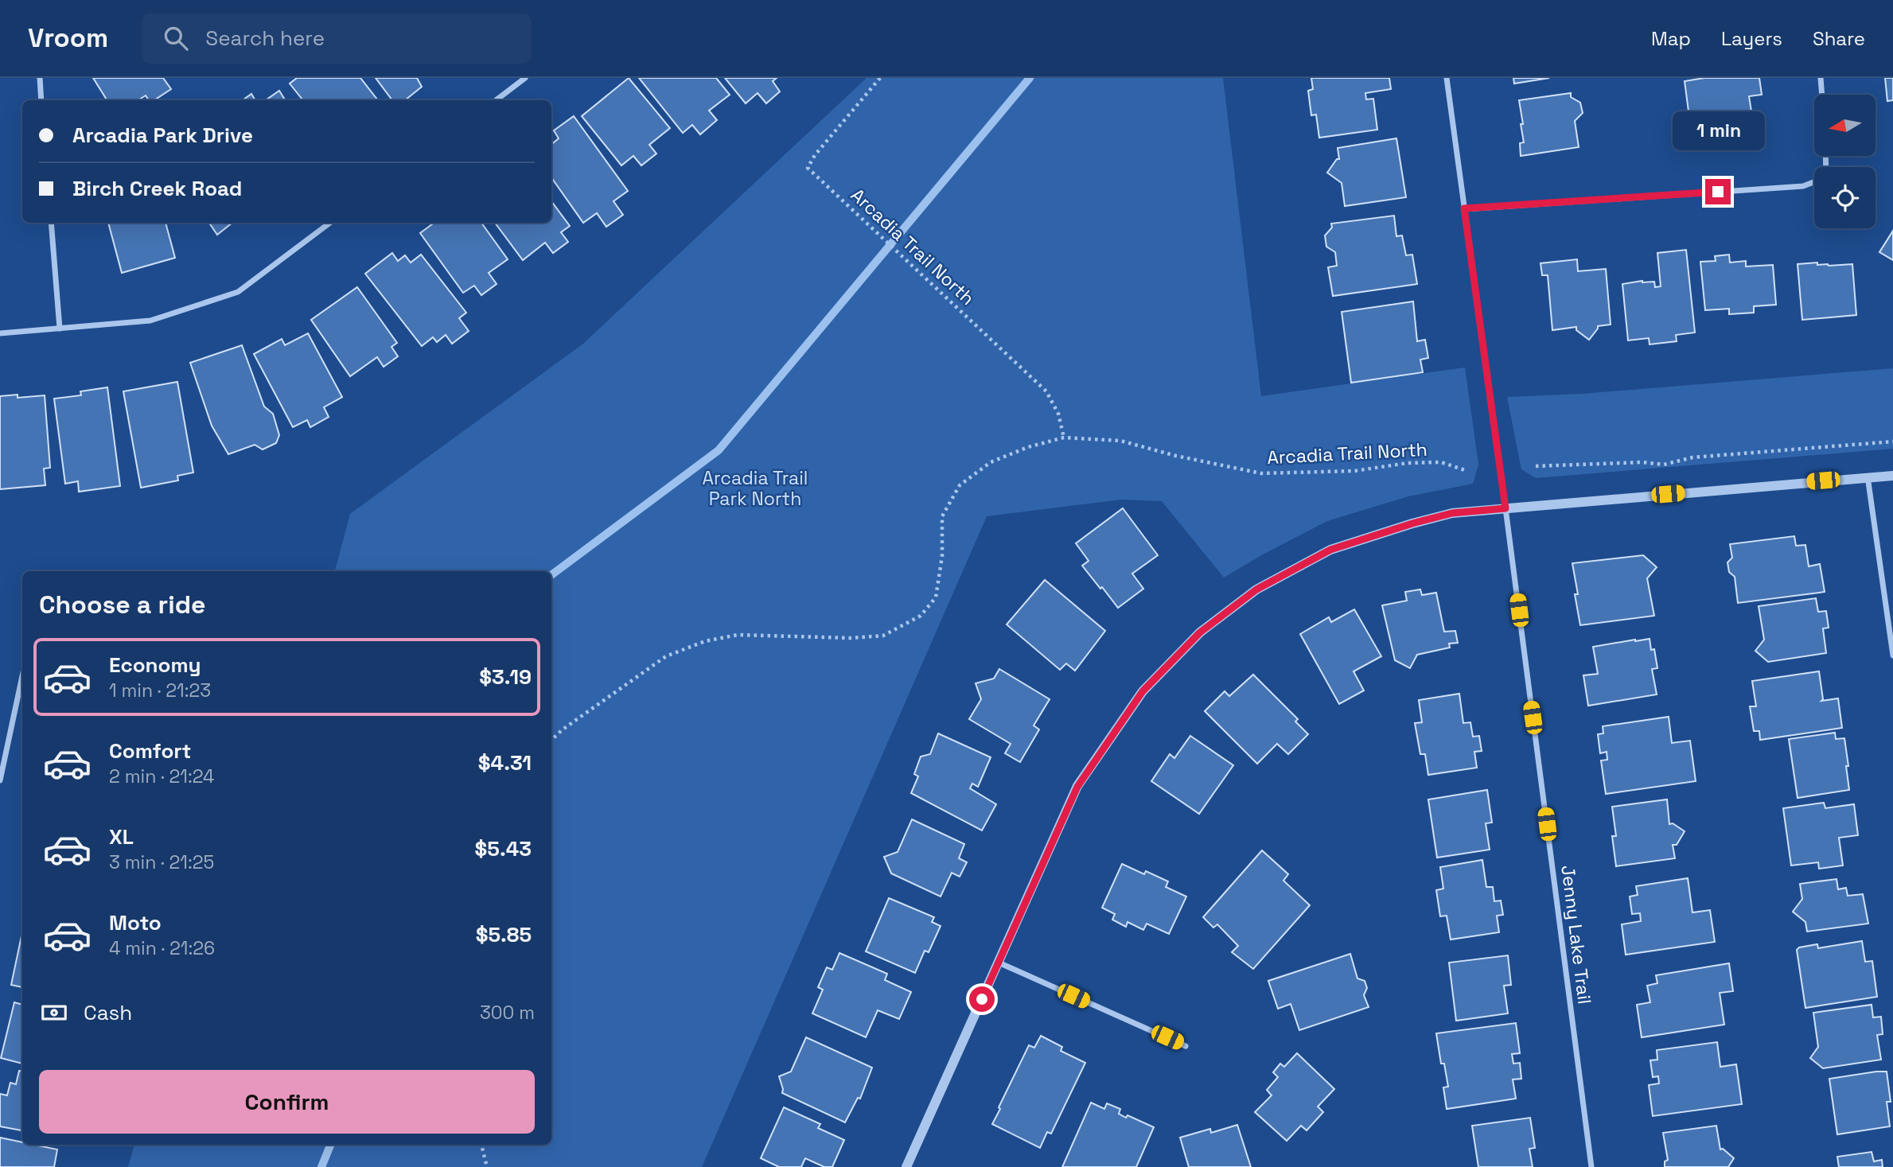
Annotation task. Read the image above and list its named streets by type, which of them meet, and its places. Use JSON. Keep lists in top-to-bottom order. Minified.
{"streets":{"street":["Jenny Lake Trail"],"path":["Arcadia Trail North"]},"parks":["Arcadia Trail Park North"],"north":"left","page":{"header":"Vroom","search":"Search here","nav":["Map","Layers","Share"],"banner":["Arcadia Park Drive","Birch Creek Road"],"bubble":"1 min","heading":"Choose a ride","list":[{"name":"Economy","note":"1 min · 21:23","value":"$3.19"},{"name":"Comfort","note":"2 min · 21:24","value":"$4.31"},{"name":"XL","note":"3 min · 21:25","value":"$5.43"},{"name":"Moto","note":"4 min · 21:26","value":"$5.85"}],"pay":["Cash","300 m"],"buttons":"Confirm"}}
